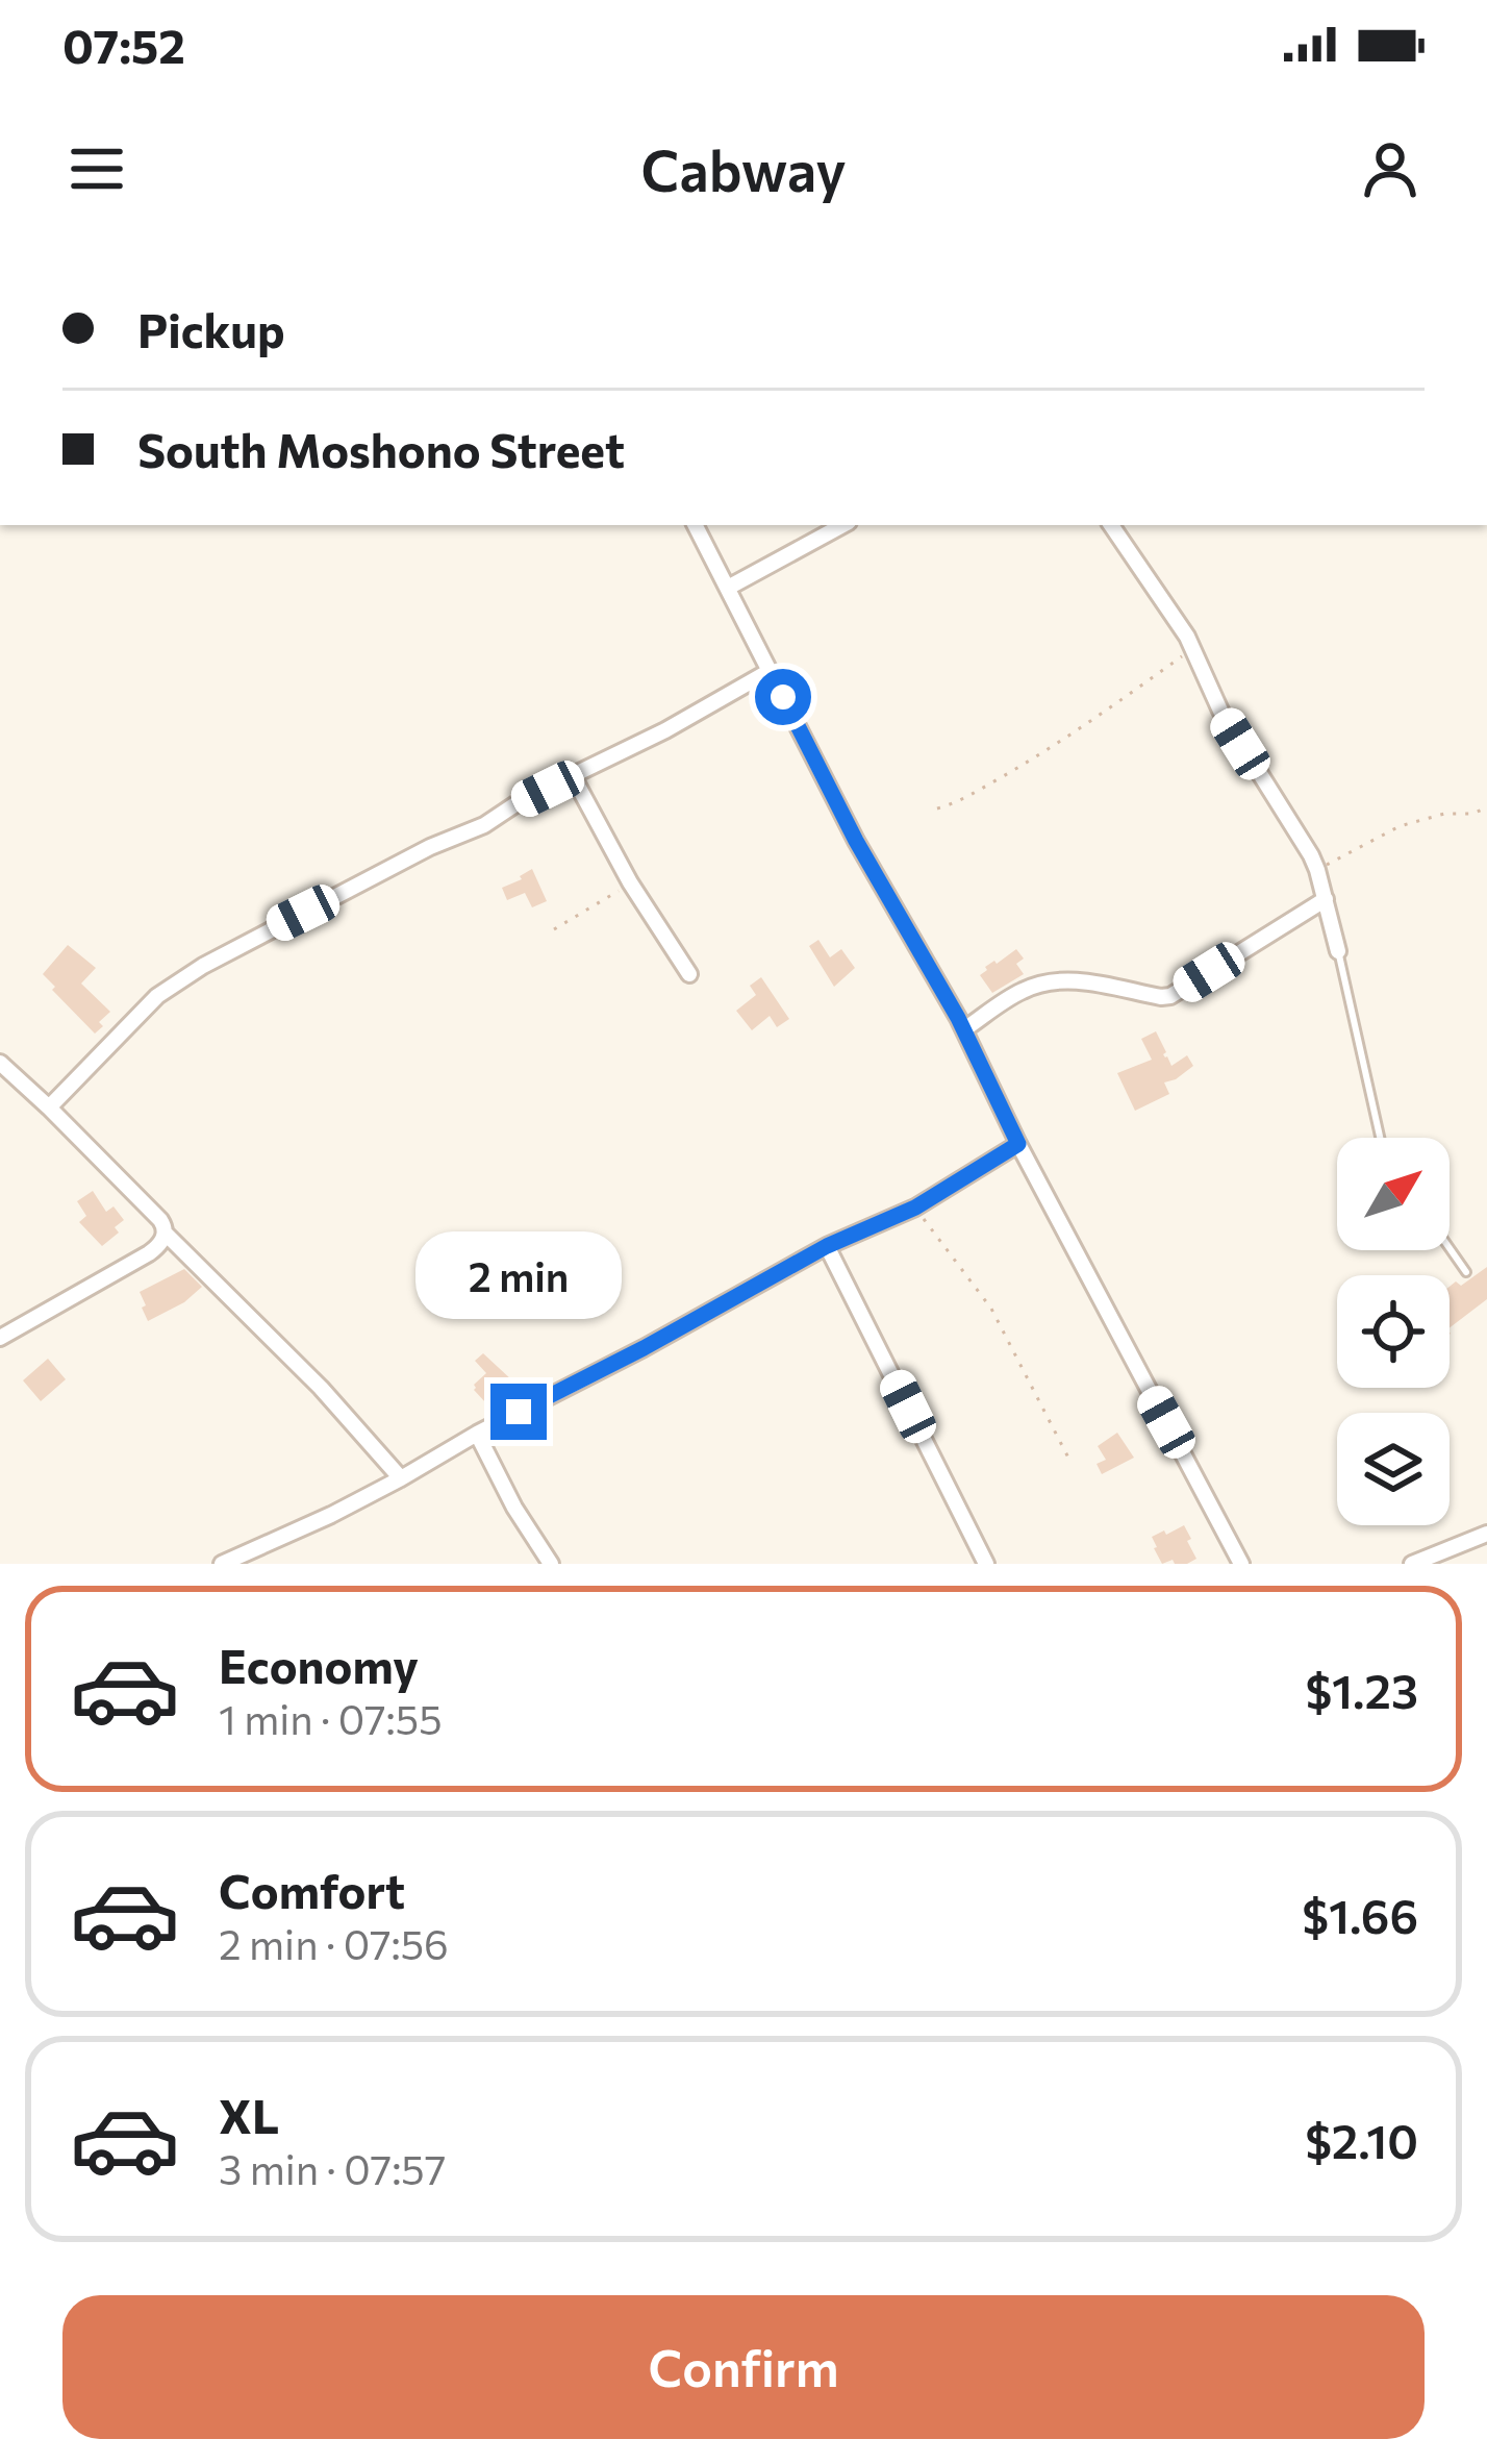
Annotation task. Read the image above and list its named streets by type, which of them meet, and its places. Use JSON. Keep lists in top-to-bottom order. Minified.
{"north":"top right","page":{"status":"07:52","header":"Cabway","banner":["Pickup","South Moshono Street"],"bubble":"2 min","list":[{"name":"Economy","note":"1 min · 07:55","value":"$1.23"},{"name":"Comfort","note":"2 min · 07:56","value":"$1.66"},{"name":"XL","note":"3 min · 07:57","value":"$2.10"}],"buttons":"Confirm"}}
